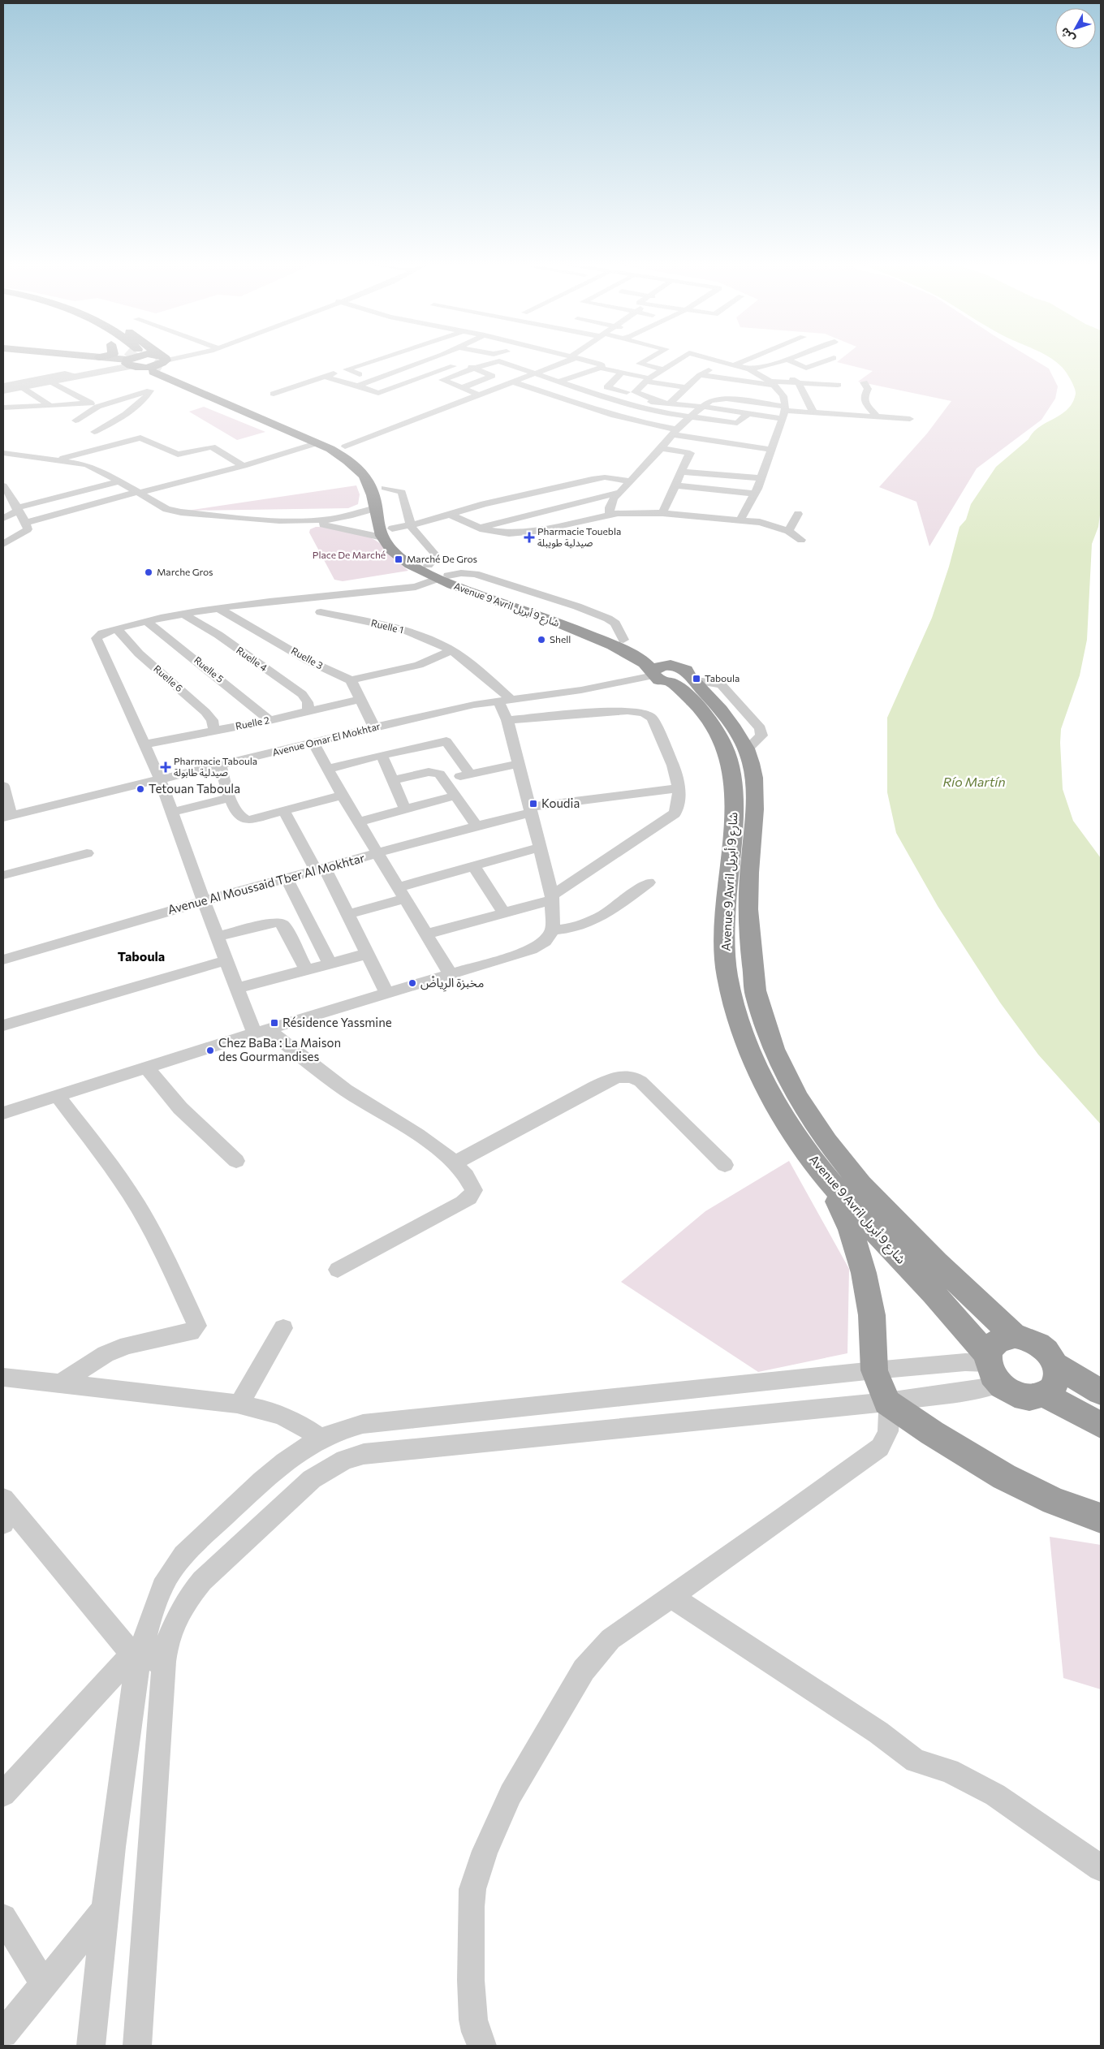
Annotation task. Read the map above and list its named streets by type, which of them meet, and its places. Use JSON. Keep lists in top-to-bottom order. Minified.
{"streets":{"highway":["Avenue 9 Avril شارع 9 أبريل"],"street":["Ruelle 1","Ruelle 3","Ruelle 4","Ruelle 5","Ruelle 6","Ruelle 2","Avenue Omar El Mokhtar","Avenue Al Moussaid Tber Al Mokhtar"]},"crossings":[["Avenue 9 Avril شارع 9 أبريل","Avenue Omar El Mokhtar"],["Ruelle 1","Avenue Omar El Mokhtar"],["Ruelle 4","Ruelle 2"],["Ruelle 5","Ruelle 2"],["Ruelle 6","Ruelle 2"]],"districts":["Taboula"],"water":["Río Martín"],"parks":["Place De Marché"],"places":{"health":["Pharmacie Touebla صيدلية طويبلة","Pharmacie Taboula صيدلية طابولة"],"transit":["Marché De Gros","Taboula","Koudia","Résidence Yassmine"],"other":["Marche Gros","Shell","Tetouan Taboula","مخبزة الرِياضْ","Chez BaBa : La Maison des Gourmandises"]},"north":"bottom left"}
